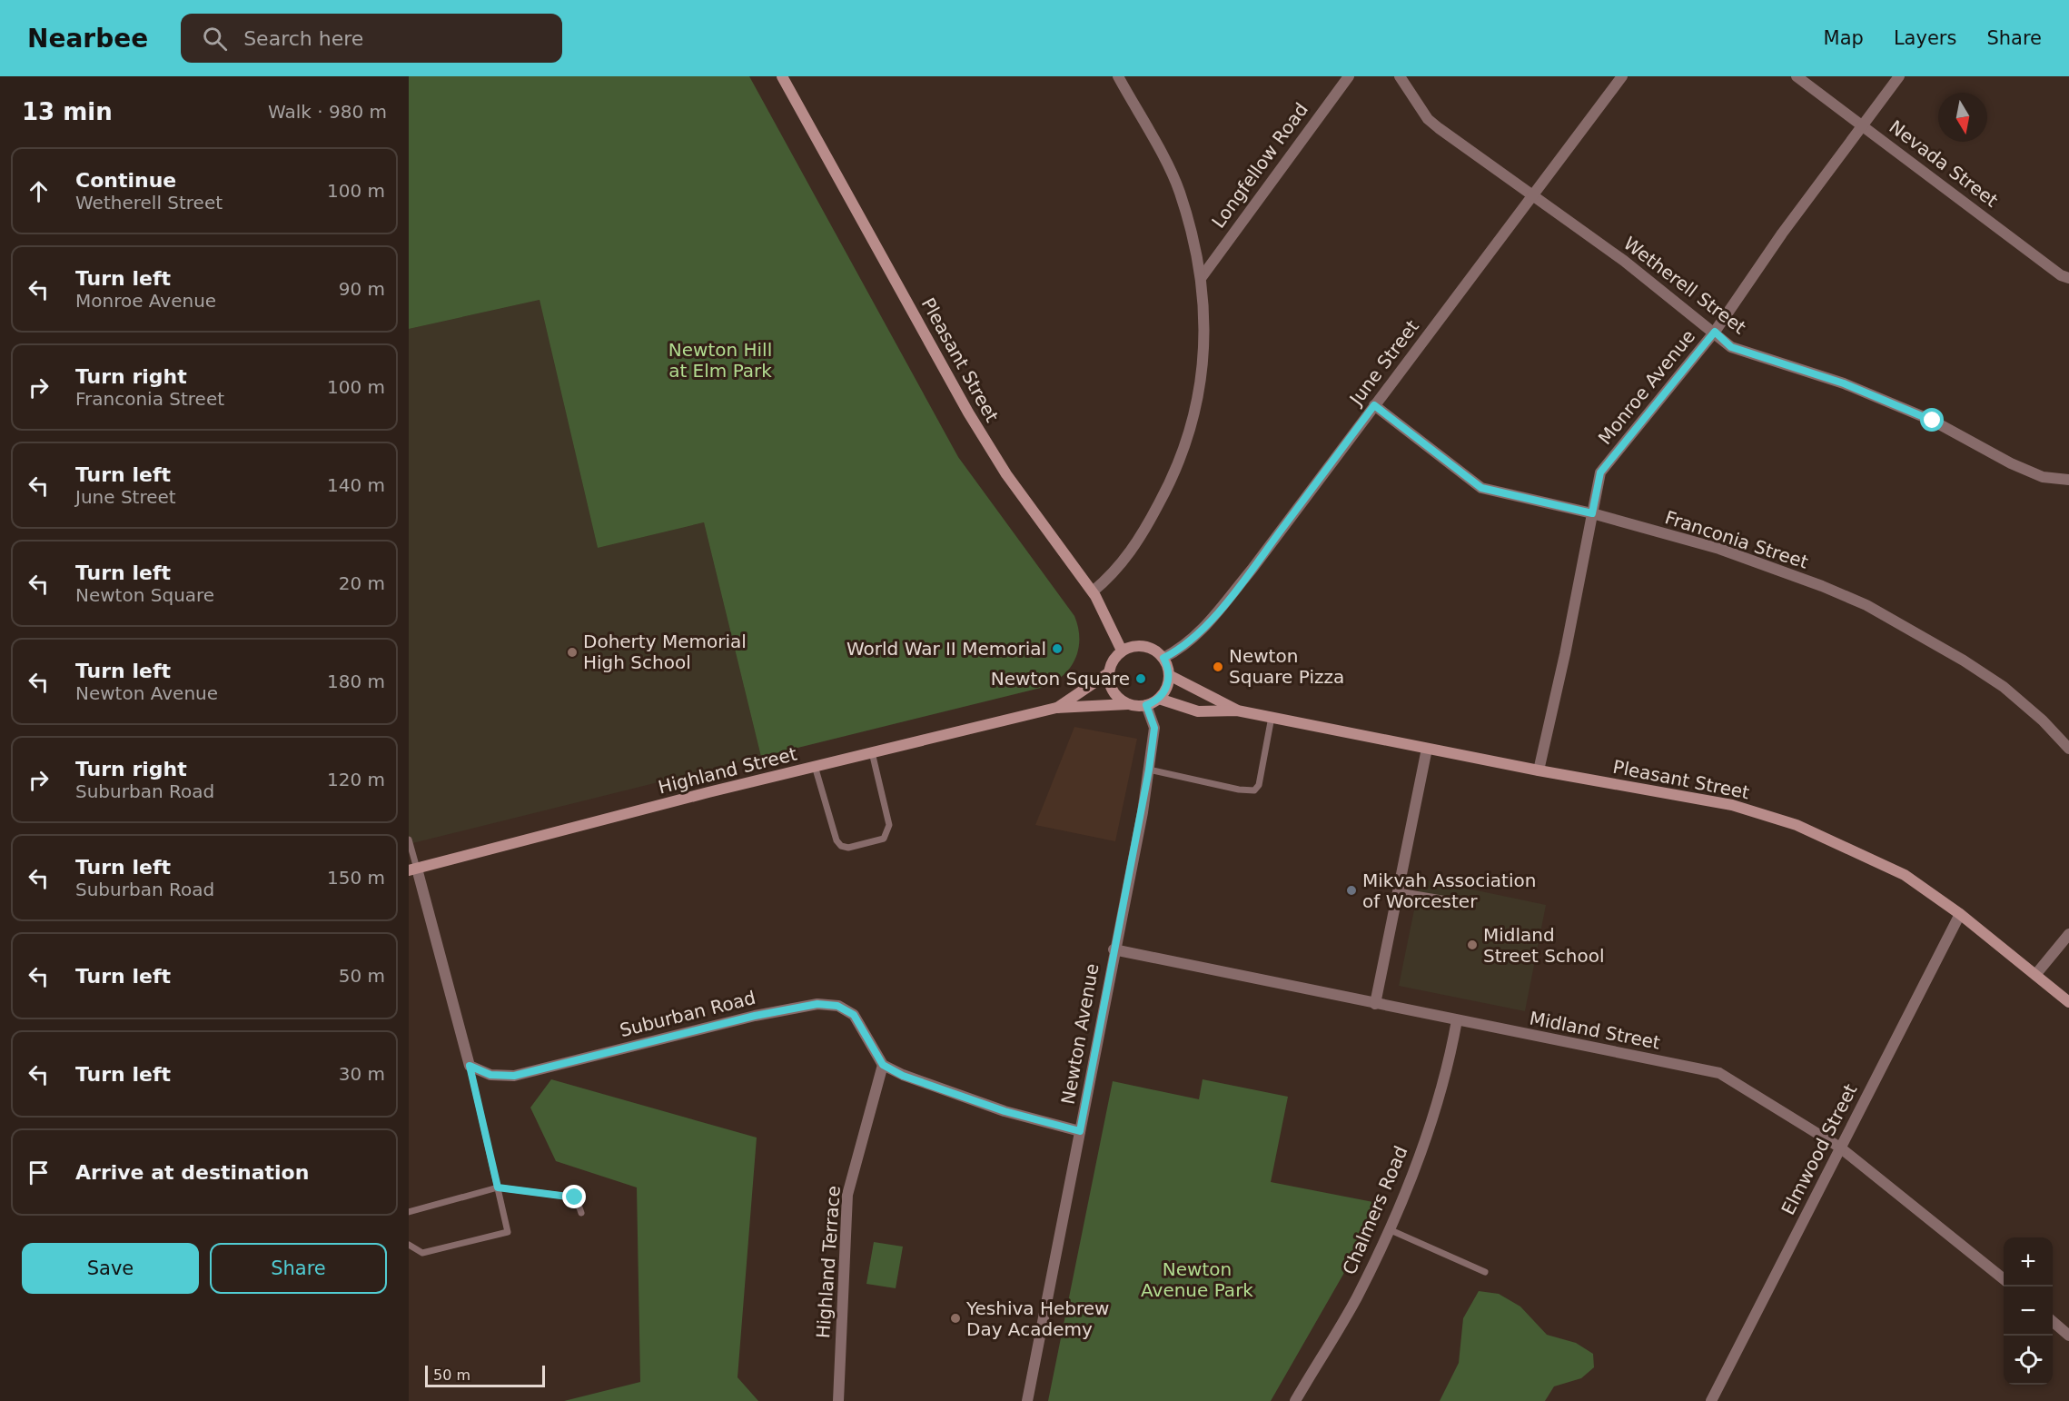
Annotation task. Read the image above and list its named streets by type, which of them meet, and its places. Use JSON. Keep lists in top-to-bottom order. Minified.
{"streets":{"main road":["Pleasant Street","Highland Street"],"street":["Nevada Street","Longfellow Road","Wetherell Street","June Street","Monroe Avenue","Franconia Street","Suburban Road","Midland Street","Newton Avenue","Elmwood Street","Chalmers Road","Highland Terrace"]},"crossings":[["Nevada Street","Monroe Avenue"],["Wetherell Street","June Street"],["Wetherell Street","Monroe Avenue"],["Pleasant Street","June Street"],["Pleasant Street","Monroe Avenue"],["Pleasant Street","Highland Street"],["Pleasant Street","Newton Avenue"],["Pleasant Street","Elmwood Street"],["June Street","Franconia Street"],["June Street","Highland Street"],["June Street","Newton Avenue"],["Monroe Avenue","Franconia Street"],["Highland Street","Newton Avenue"],["Suburban Road","Highland Terrace"],["Midland Street","Newton Avenue"],["Midland Street","Elmwood Street"],["Midland Street","Chalmers Road"]],"parks":["Newton Hill at Elm Park","Newton Avenue Park"],"places":["World War II Memorial","Doherty Memorial High School","Newton Square Pizza","Newton Square","Mikvah Association of Worcester","Midland Street School","Yeshiva Hebrew Day Academy"],"scale_bar":"50 m","north":"bottom","page":{"header":"Nearbee","search":"Search here","nav":["Map","Layers","Share"],"heading":["13 min","Walk · 980 m"],"list":[["Continue","Wetherell Street","100 m"],["Turn left","Monroe Avenue","90 m"],["Turn right","Franconia Street","100 m"],["Turn left","June Street","140 m"],["Turn left","Newton Square","20 m"],["Turn left","Newton Avenue","180 m"],["Turn right","Suburban Road","120 m"],["Turn left","Suburban Road","150 m"],["Turn left","50 m"],["Turn left","30 m"],"Arrive at destination"],"buttons":["Save","Share"],"map_buttons":["+","−"],"scale":"50 m"}}
